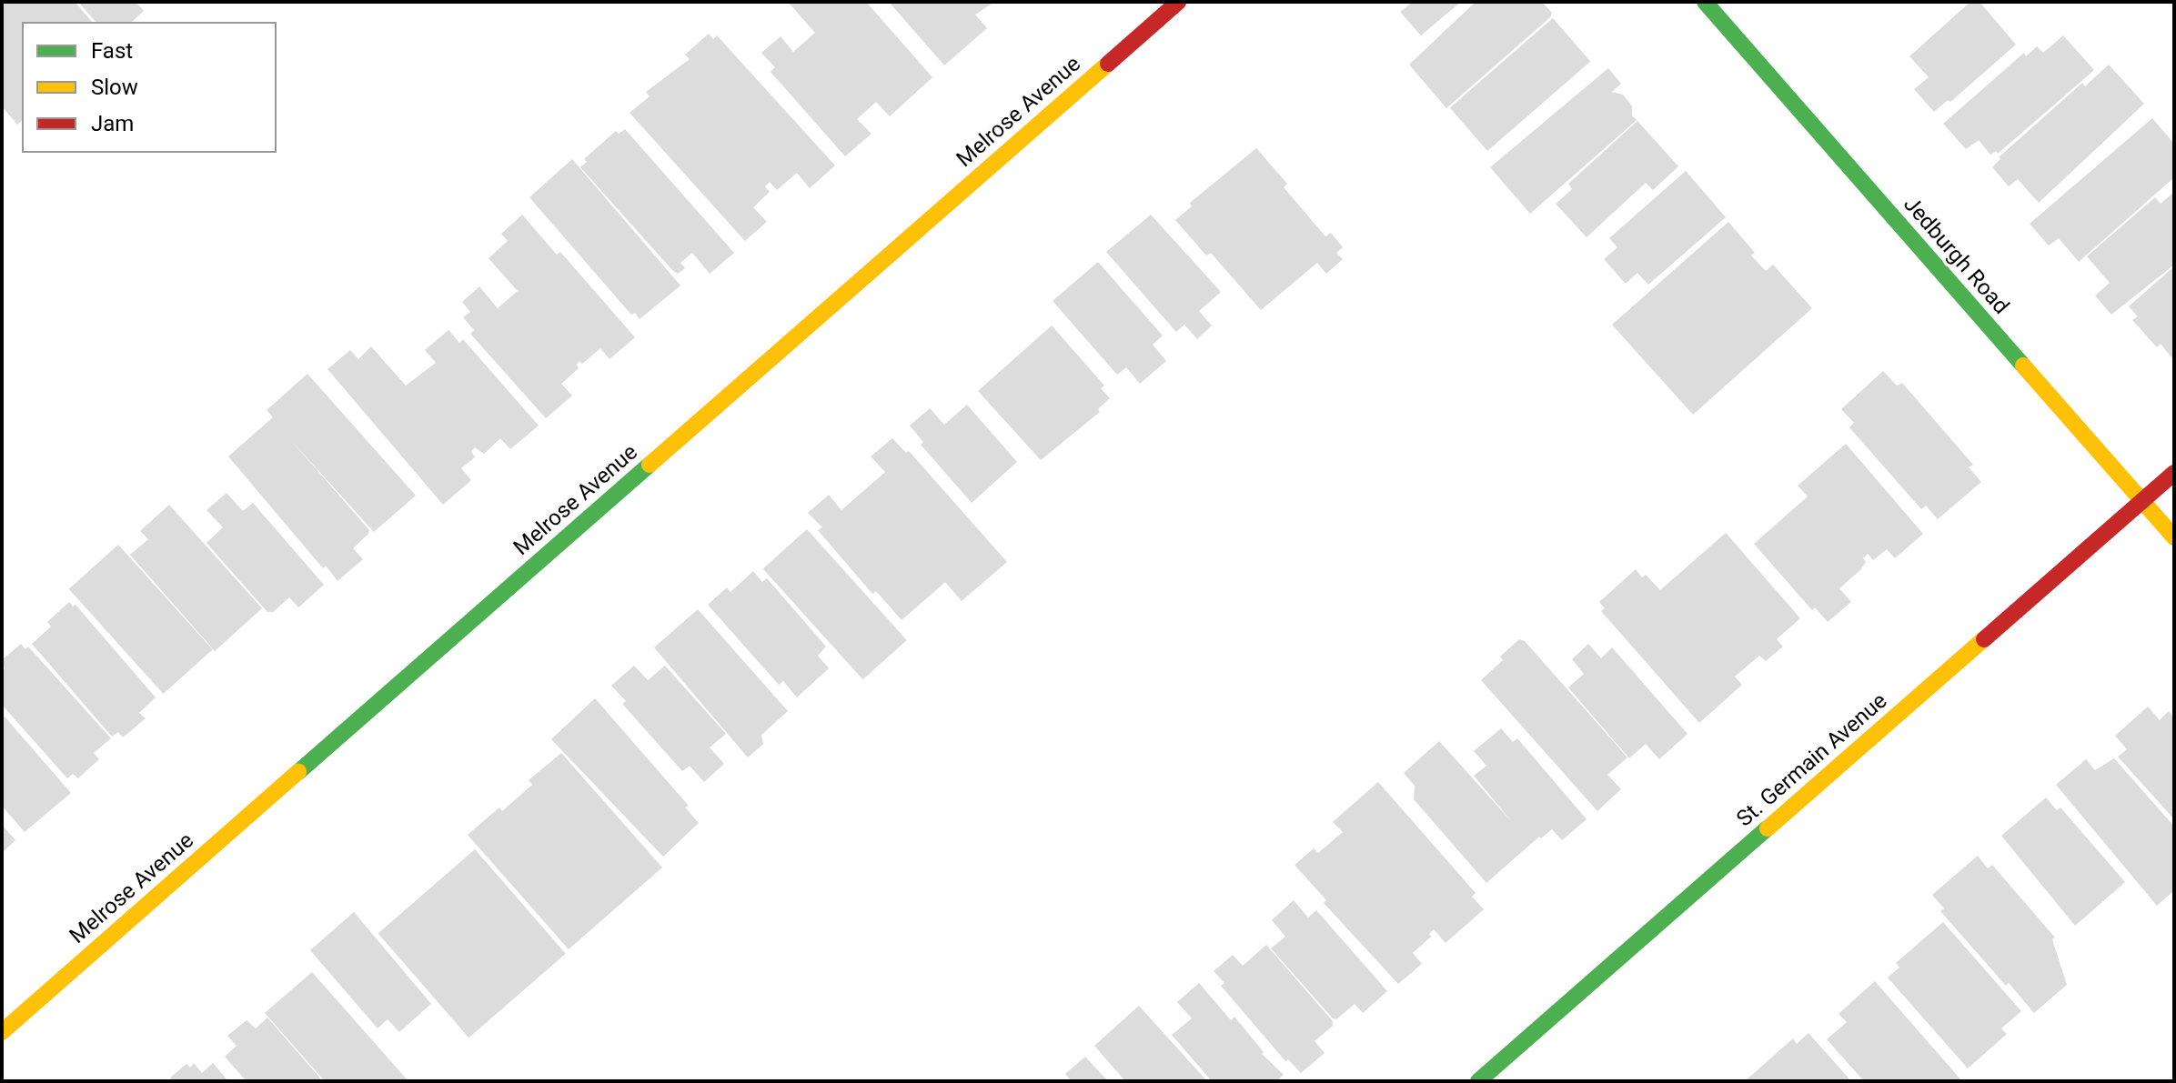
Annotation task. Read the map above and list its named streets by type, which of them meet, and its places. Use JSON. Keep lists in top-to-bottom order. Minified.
{"streets":{"street":["Melrose Avenue","Jedburgh Road","St. Germain Avenue"]},"crossings":[["Jedburgh Road","St. Germain Avenue"]],"legend":["Fast","Slow","Jam"]}
